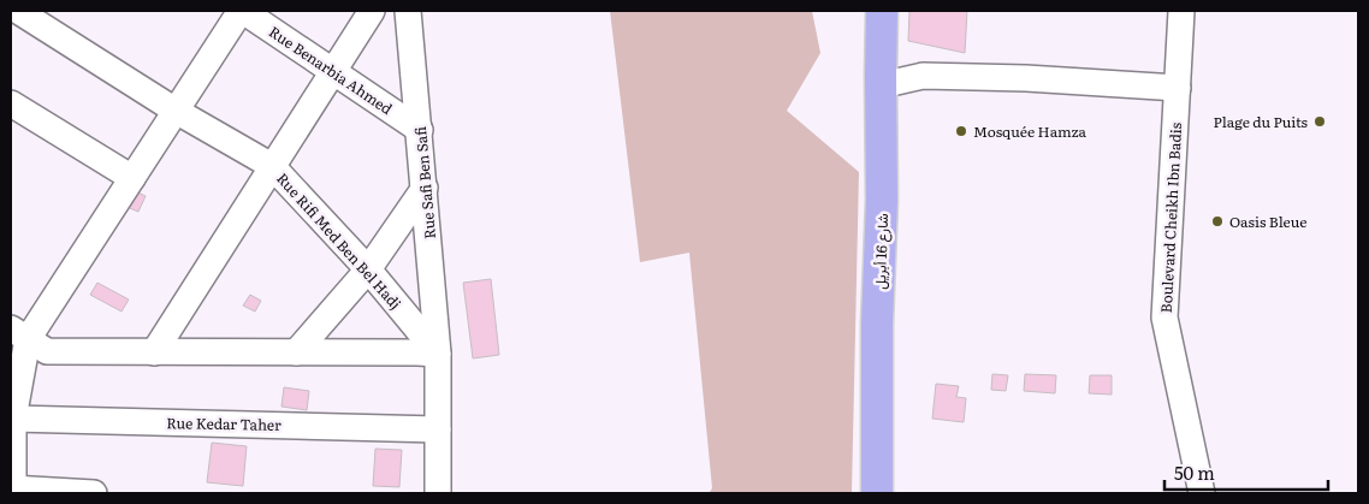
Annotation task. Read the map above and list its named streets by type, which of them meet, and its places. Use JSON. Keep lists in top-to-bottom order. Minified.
{"streets":{"main road":["شارع 16 أبريل"],"street":["Rue Benarbia Ahmed","Rue Safi Ben Safi","Boulevard Cheikh Ibn Badis","Rue Rifi Med Ben Bel Hadj","Rue Kedar Taher"]},"crossings":[["Rue Benarbia Ahmed","Rue Safi Ben Safi"],["Rue Safi Ben Safi","Rue Rifi Med Ben Bel Hadj"]],"places":["Plage du Puits","Mosquée Hamza","Oasis Bleue"],"scale_bar":"50 m"}
